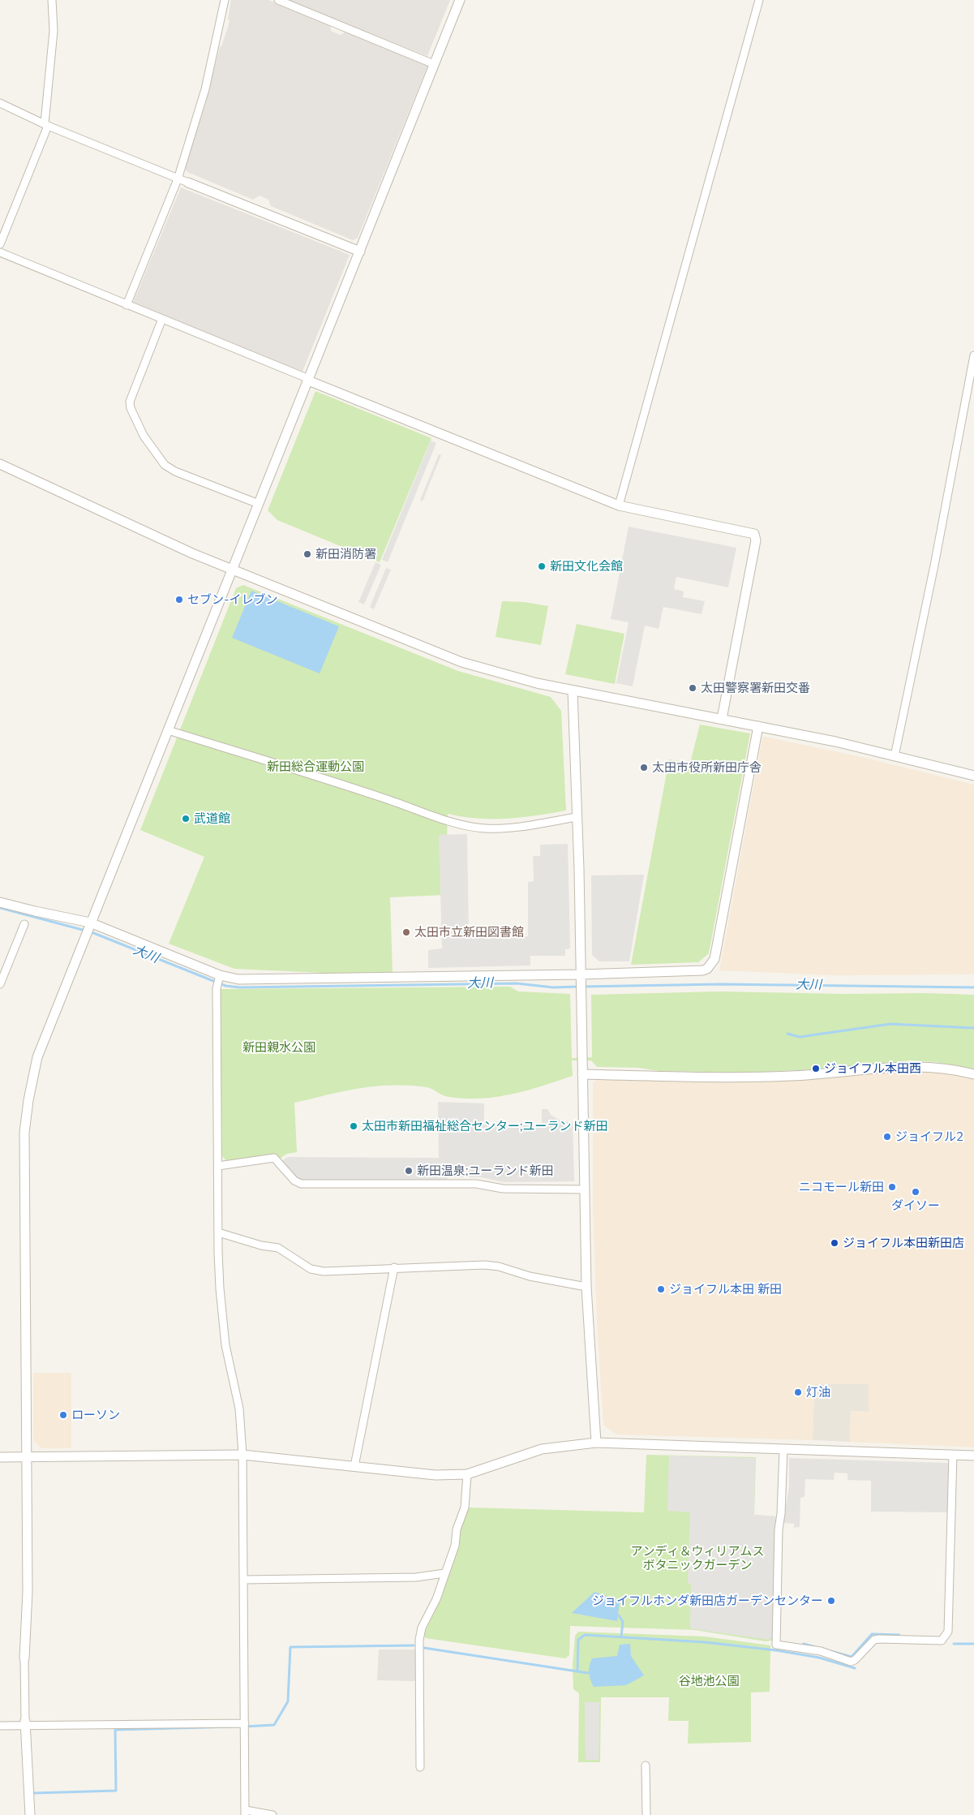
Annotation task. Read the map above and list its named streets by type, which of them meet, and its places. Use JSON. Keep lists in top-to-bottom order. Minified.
{"water":["大川"],"parks":["新田総合運動公園","新田親水公園","アンディ＆ウィリアムス ボタニックガーデン","谷地池公園"],"places":["新田消防署","新田文化会館","セブン-イレブン","太田警察署新田交番","太田市役所新田庁舎","武道館","太田市立新田図書館","ジョイフル本田西","太田市新田福祉総合センター;ユーランド新田","ジョイフル2","新田温泉;ユーランド新田","ニコモール新田","ダイソー","ジョイフル本田新田店","ジョイフル本田 新田","灯油","ローソン","ジョイフルホンダ新田店ガーデンセンター"]}
